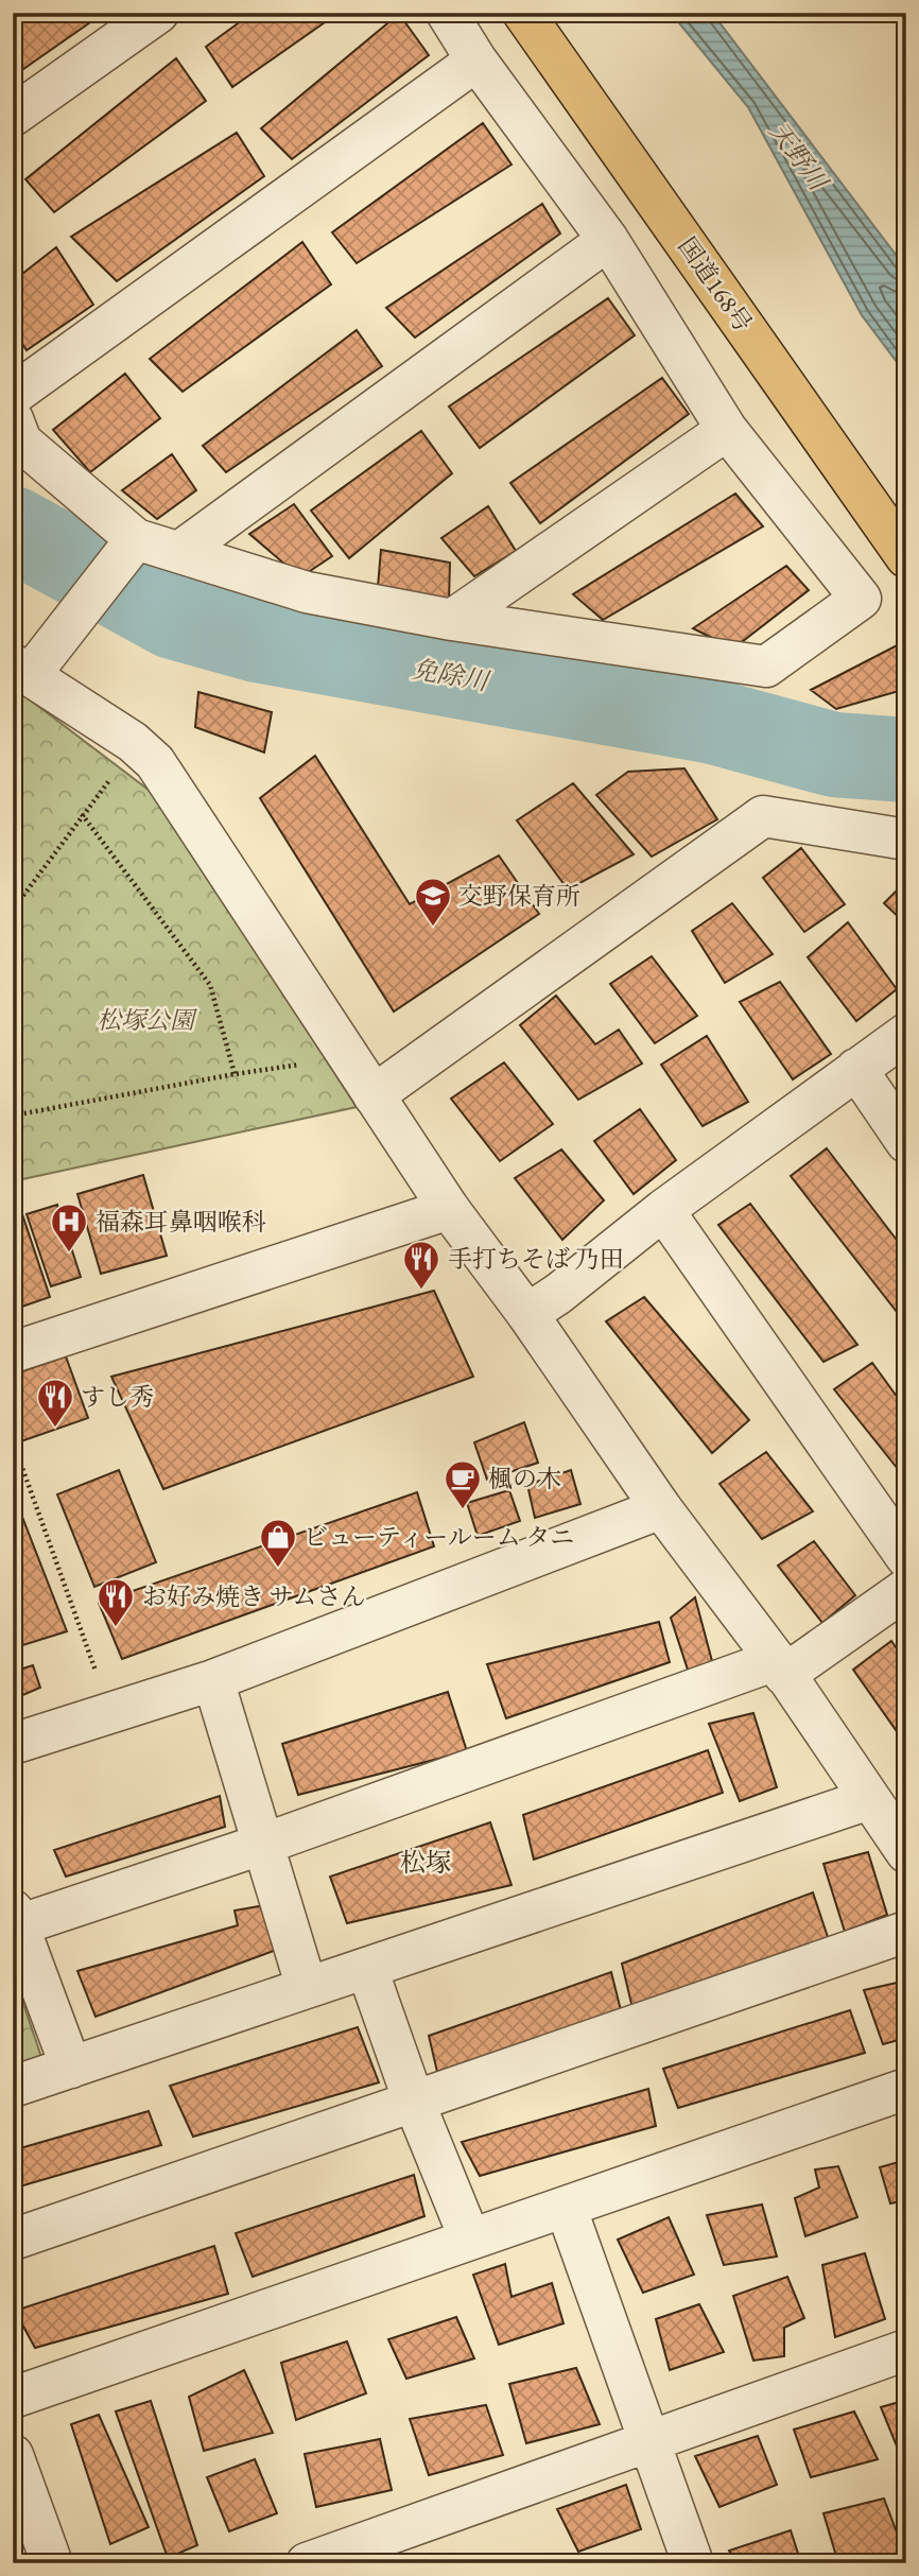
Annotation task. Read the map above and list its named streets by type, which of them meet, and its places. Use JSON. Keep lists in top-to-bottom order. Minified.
{"streets":{"highway":["国道168号"]},"districts":["松塚"],"water":["天野川","免除川"],"parks":["松塚公園"],"places":{"school or university":["交野保育所"],"hospital":["福森耳鼻咽喉科"],"restaurant":["手打ちそば 乃田","すし秀","お好み焼き サムさん"],"cafe":["楓の木"],"shop":["ビューティールーム タニ"]}}
